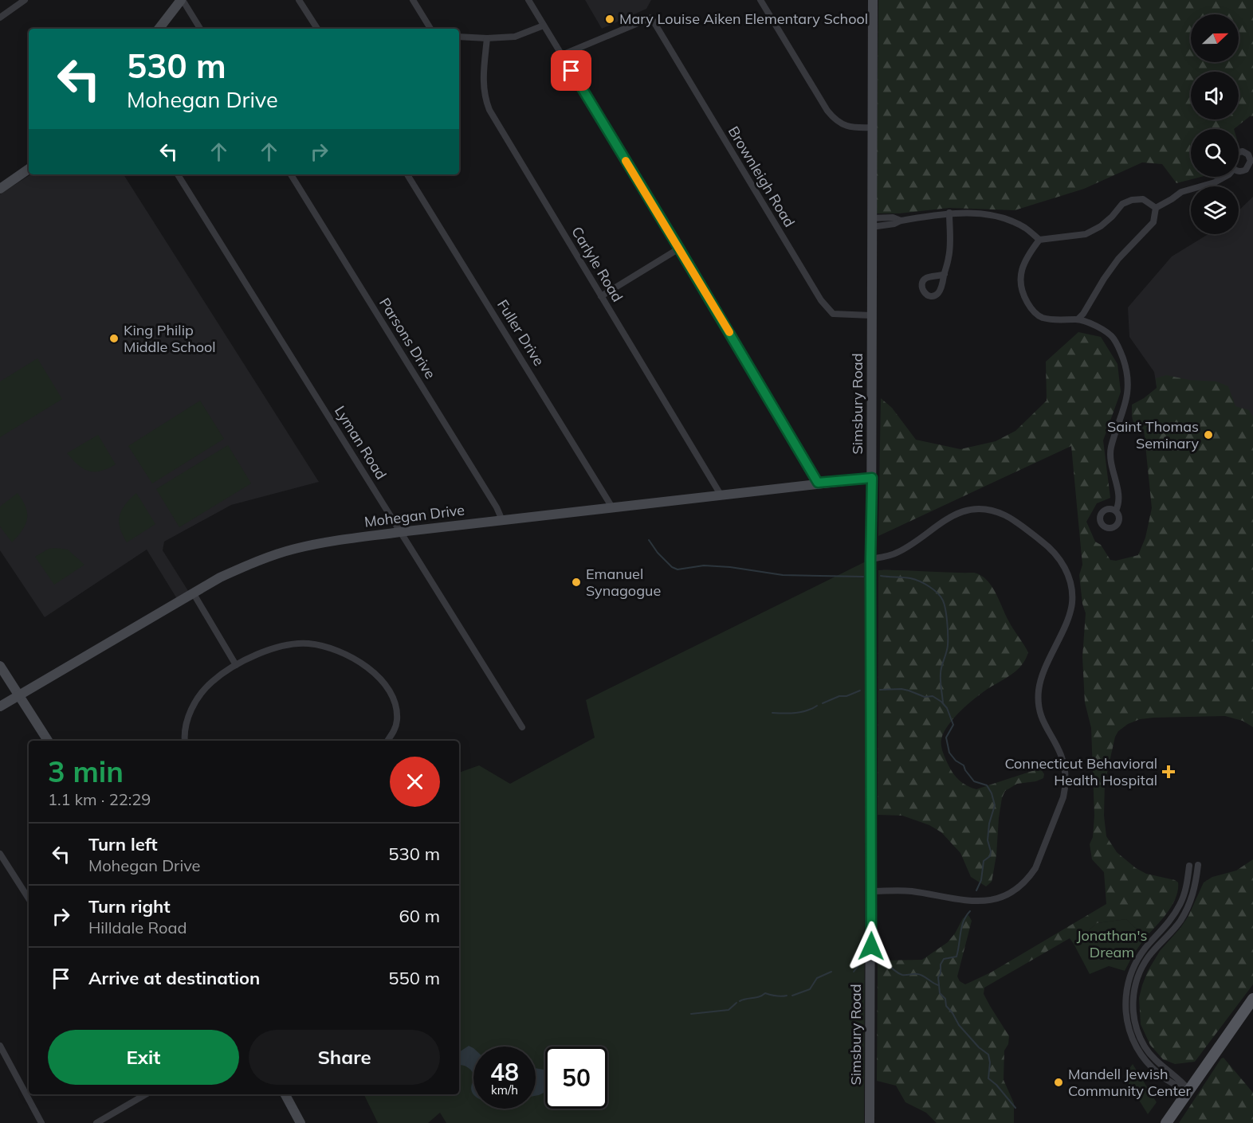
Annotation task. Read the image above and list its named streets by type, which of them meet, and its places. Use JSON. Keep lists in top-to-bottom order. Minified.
{"streets":{"street":["Brownleigh Road","Carlyle Road","Fuller Drive","Parsons Drive","Simsbury Road","Lyman Road","Mohegan Drive"]},"crossings":[["Brownleigh Road","Simsbury Road"],["Carlyle Road","Mohegan Drive"],["Fuller Drive","Mohegan Drive"],["Parsons Drive","Mohegan Drive"],["Simsbury Road","Mohegan Drive"],["Lyman Road","Mohegan Drive"]],"parks":["Jonathan's Dream"],"places":{"other":["Mary Louise Aiken Elementary School","King Philip Middle School","Saint Thomas Seminary","Emanuel Synagogue","Mandell Jewish Community Center"],"health":["Connecticut Behavioral Health Hospital"]},"north":"right","page":{"turn":["530 m","Mohegan Drive"],"heading":["3 min","1.1 km · 22:29"],"list":[{"name":"Turn left","note":"Mohegan Drive","value":"530 m"},{"name":"Turn right","note":"Hilldale Road","value":"60 m"},{"name":"Arrive at destination","value":"550 m"}],"buttons":["Exit","Share"],"speed":"48 km/h","limit":"50"}}
